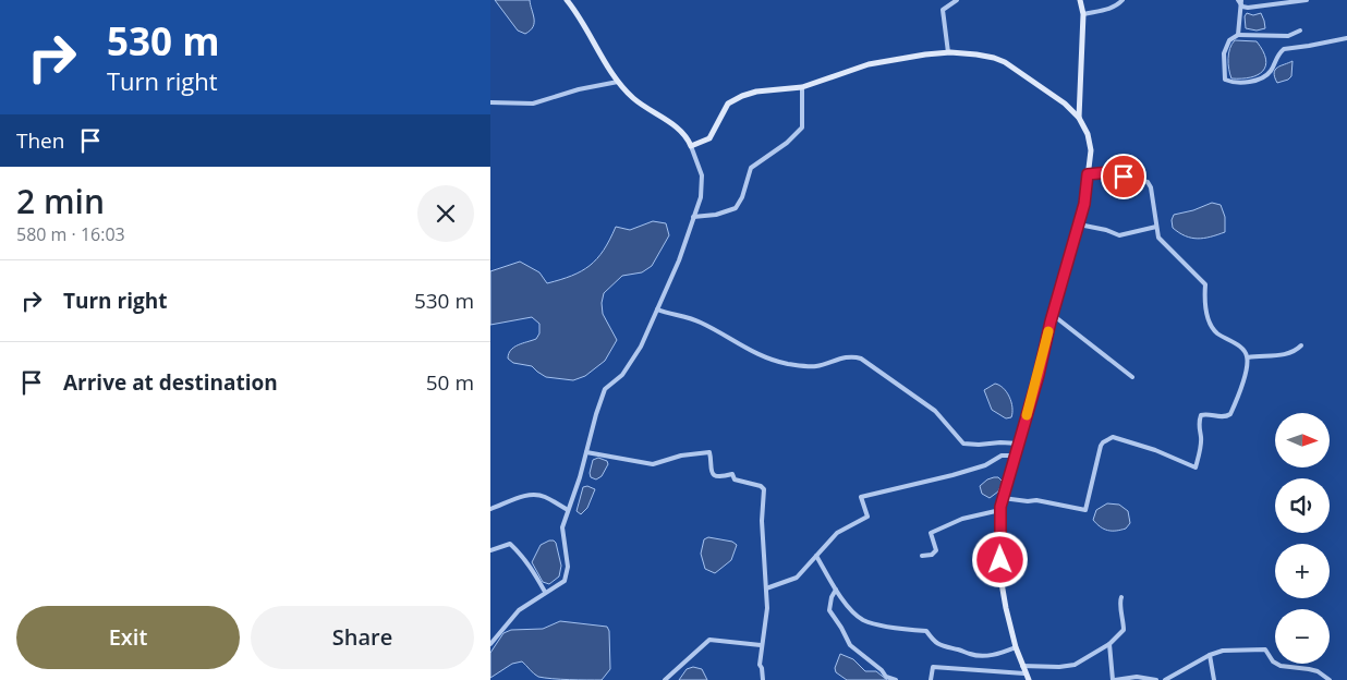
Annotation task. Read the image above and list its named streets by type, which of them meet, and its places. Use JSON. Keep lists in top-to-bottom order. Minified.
{"north":"right","page":{"turn":["530 m","Turn right"],"then":"Then","heading":["2 min","580 m · 16:03"],"list":[{"name":"Turn right","value":"530 m"},{"name":"Arrive at destination","value":"50 m"}],"map_buttons":["+","−"],"buttons":["Exit","Share"]}}
